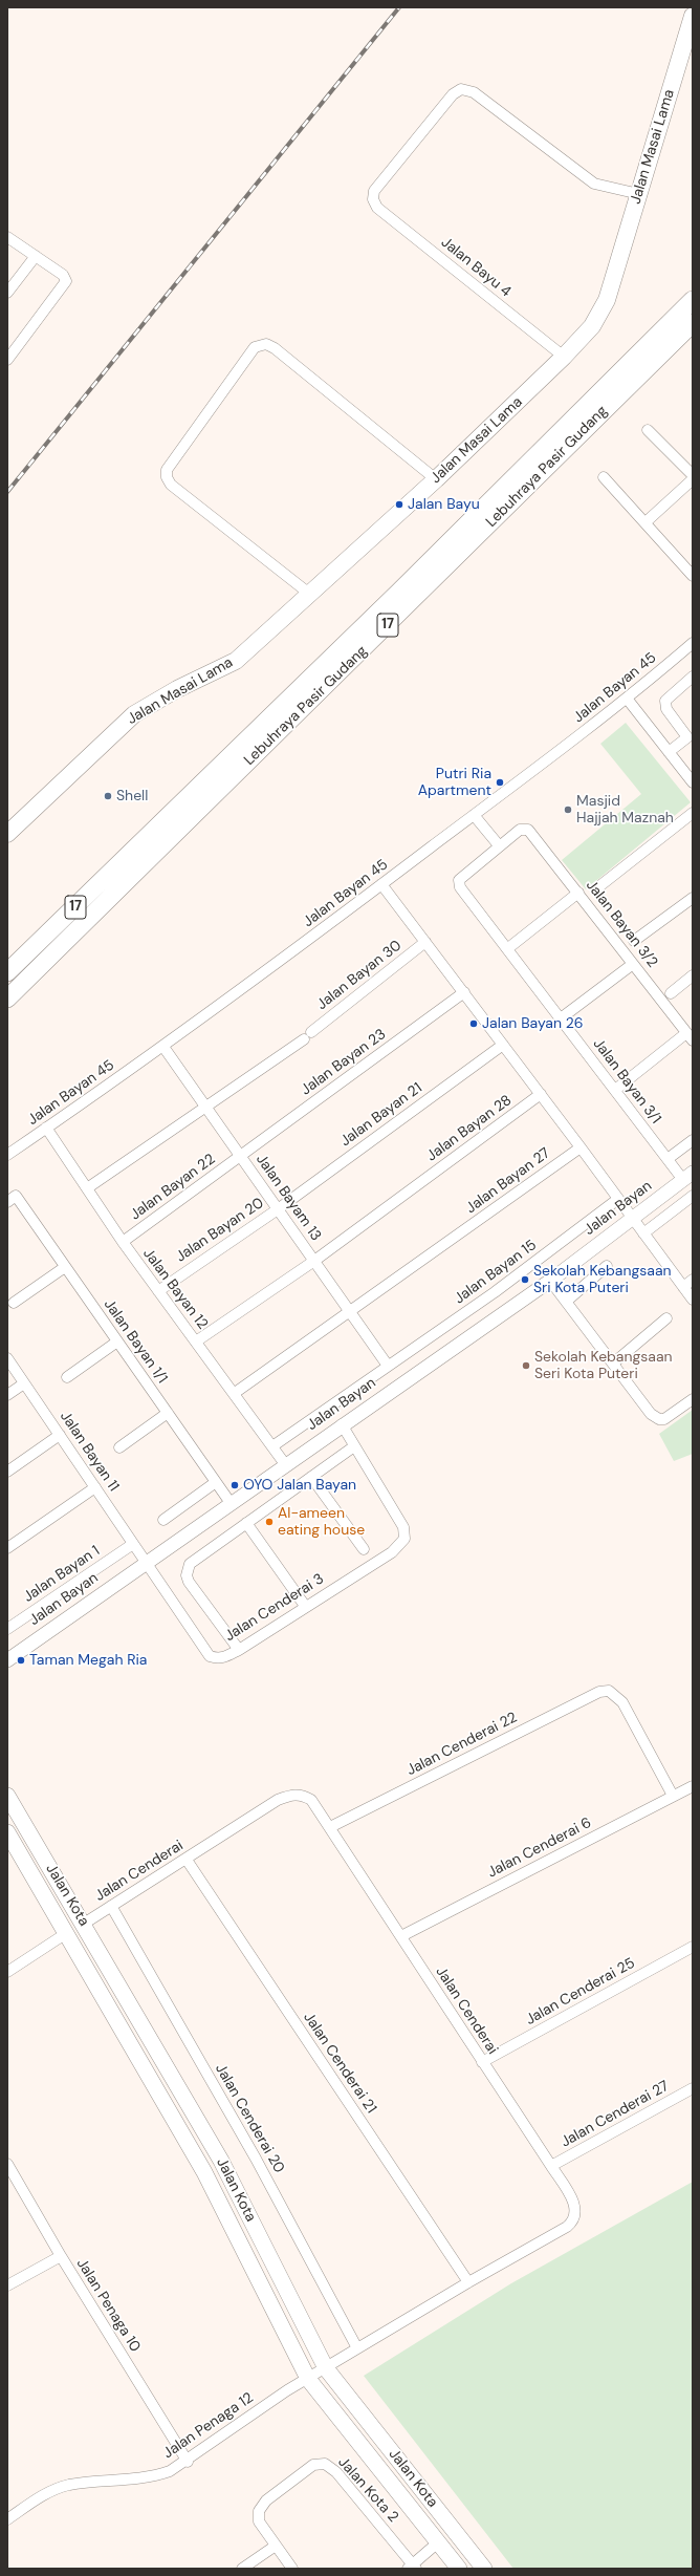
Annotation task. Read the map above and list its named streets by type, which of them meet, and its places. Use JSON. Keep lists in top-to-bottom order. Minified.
{"streets":{"highway":["Lebuhraya Pasir Gudang","17"],"main road":["Jalan Masai Lama","Jalan Kota"],"street":["Jalan Bayu 4","Jalan Bayan 45","Jalan Bayan 3/2","Jalan Bayan 30","Jalan Bayan 23","Jalan Bayan 3/1","Jalan Bayan 21","Jalan Bayan 28","Jalan Bayan 27","Jalan Bayan 22","Jalan Bayam 13","Jalan Bayan","Jalan Bayan 20","Jalan Bayan 15","Jalan Bayan 12","Jalan Bayan 1/1","Jalan Bayan 11","Jalan Bayan 1","Jalan Cenderai 3","Jalan Cenderai 22","Jalan Cenderai 6","Jalan Cenderai","Jalan Cenderai 25","Jalan Cenderai 21","Jalan Cenderai 27","Jalan Cenderai 20","Jalan Penaga 10","Jalan Penaga 12","Jalan Kota 2"]},"crossings":[["Jalan Masai Lama","Jalan Bayu 4"],["Jalan Bayan 45","Jalan Bayam 13"],["Jalan Bayan 45","Jalan Bayan 12"],["Jalan Bayan 3/2","Jalan Bayan 3/1"],["Jalan Bayan 30","Jalan Bayam 13"],["Jalan Bayan 30","Jalan Bayan 12"],["Jalan Bayan 23","Jalan Bayan 22"],["Jalan Bayan 23","Jalan Bayam 13"],["Jalan Bayan 3/1","Jalan Bayan"],["Jalan Bayan 21","Jalan Bayam 13"],["Jalan Bayan 21","Jalan Bayan 20"],["Jalan Bayan 28","Jalan Bayam 13"],["Jalan Bayan 28","Jalan Bayan 12"],["Jalan Bayan 27","Jalan Bayam 13"],["Jalan Bayan 27","Jalan Bayan 12"],["Jalan Bayan 22","Jalan Bayam 13"],["Jalan Bayan 22","Jalan Bayan 12"],["Jalan Bayam 13","Jalan Bayan 20"],["Jalan Bayam 13","Jalan Bayan 15"],["Jalan Bayan","Jalan Bayan 12"],["Jalan Bayan","Jalan Bayan 1/1"],["Jalan Bayan","Jalan Bayan 11"],["Jalan Bayan","Jalan Cenderai 3"],["Jalan Bayan 20","Jalan Bayan 12"],["Jalan Bayan 15","Jalan Bayan 12"],["Jalan Bayan 11","Jalan Bayan 1"],["Jalan Bayan 11","Jalan Cenderai 3"],["Jalan Cenderai 22","Jalan Cenderai 6"],["Jalan Cenderai 22","Jalan Cenderai"],["Jalan Cenderai 6","Jalan Cenderai"],["Jalan Cenderai","Jalan Kota"],["Jalan Cenderai","Jalan Cenderai 25"],["Jalan Cenderai","Jalan Cenderai 21"],["Jalan Cenderai","Jalan Cenderai 27"],["Jalan Cenderai","Jalan Cenderai 20"],["Jalan Cenderai","Jalan Penaga 12"],["Jalan Kota","Jalan Penaga 12"],["Jalan Penaga 10","Jalan Penaga 12"]],"places":["Jalan Bayu","Putri Ria Apartment","Shell","Masjid Hajjah Maznah","Jalan Bayan 26","Sekolah Kebangsaan Sri Kota Puteri","Sekolah Kebangsaan Seri Kota Puteri","OYO Jalan Bayan","Al-ameen eating house","Taman Megah Ria"]}
